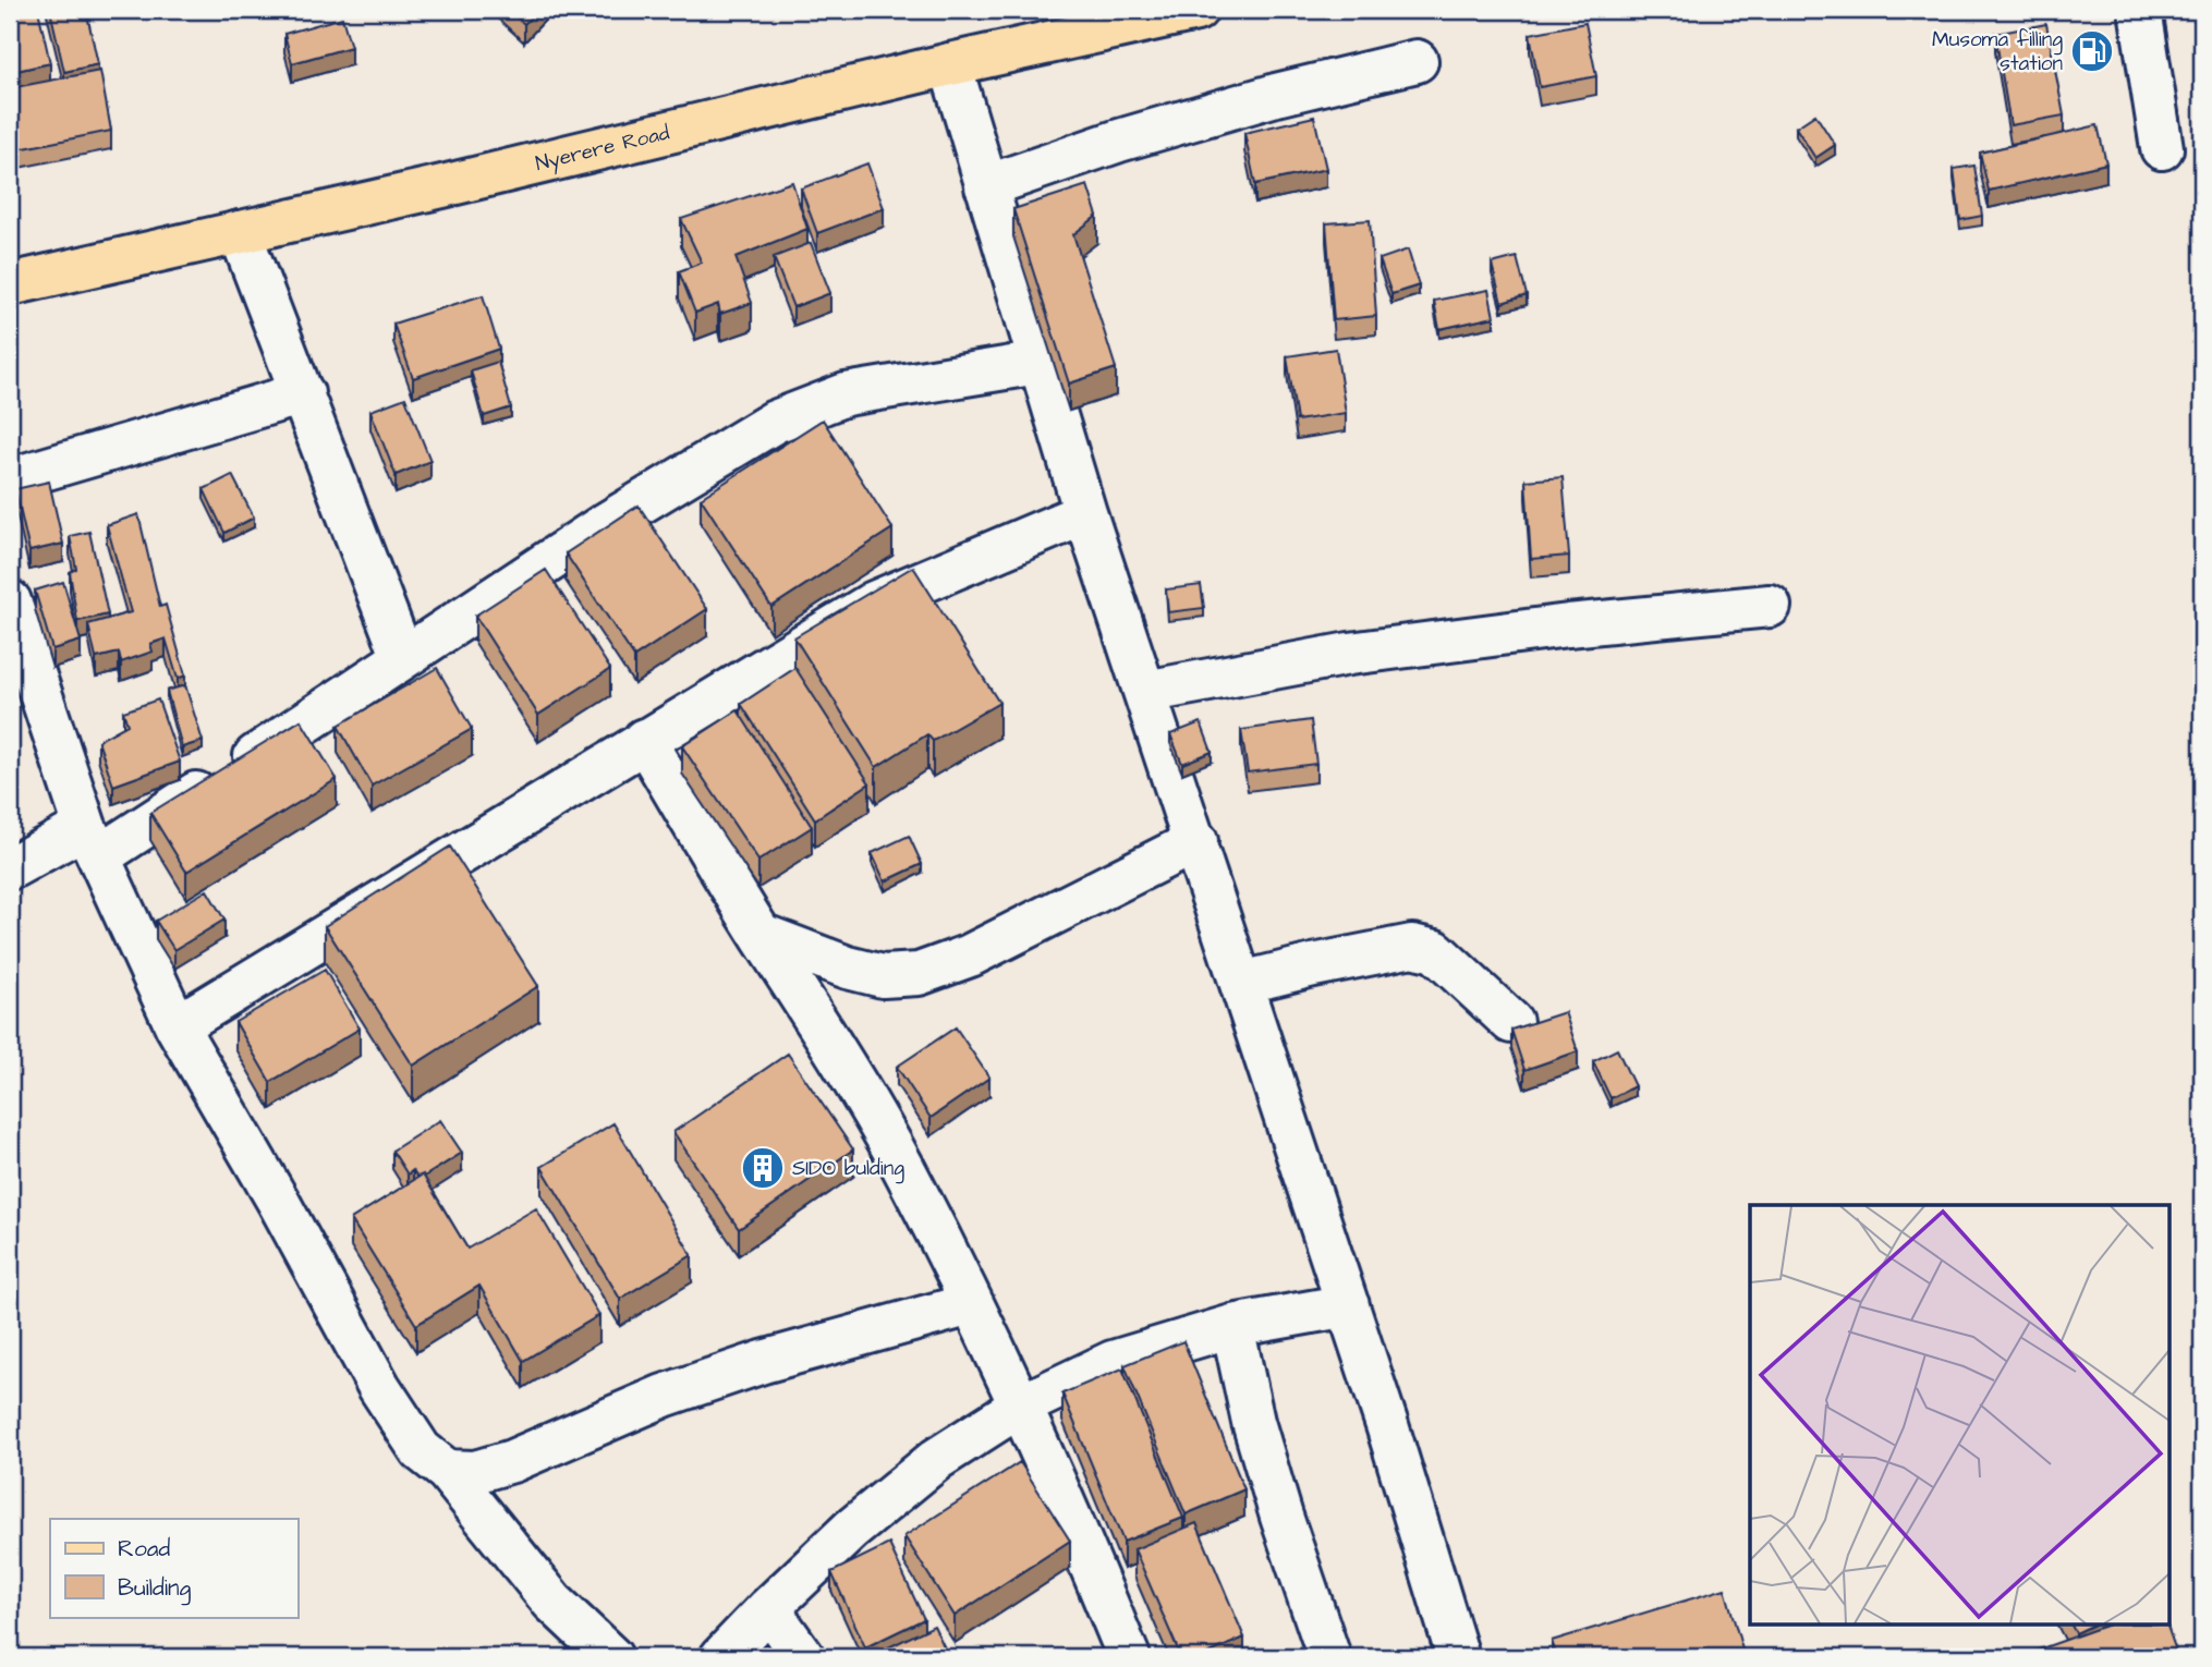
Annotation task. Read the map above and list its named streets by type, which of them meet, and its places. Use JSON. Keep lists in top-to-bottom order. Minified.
{"streets":{"main road":["Nyerere Road"]},"places":{"fuel station":["Musoma filling station"],"building":["SIDO bulding"]},"legend":["Road","Building"]}
